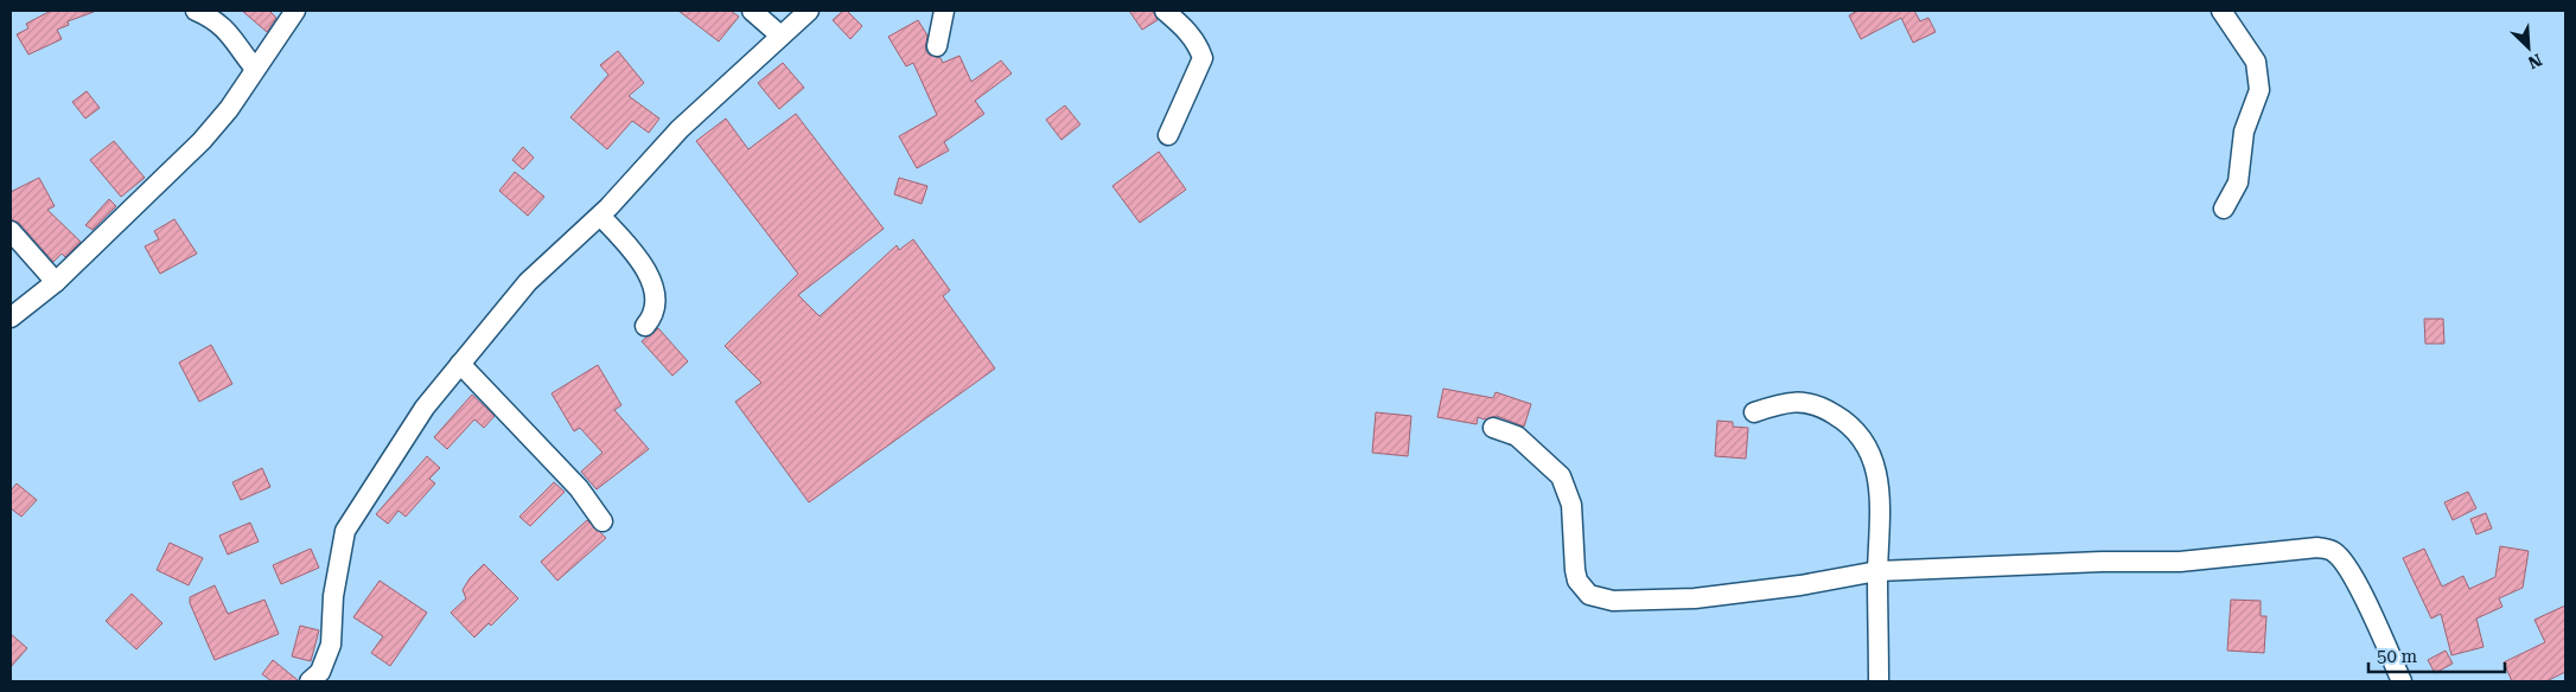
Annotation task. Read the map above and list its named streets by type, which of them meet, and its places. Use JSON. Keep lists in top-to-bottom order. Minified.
{"scale_bar":"50 m","north":"bottom right"}
